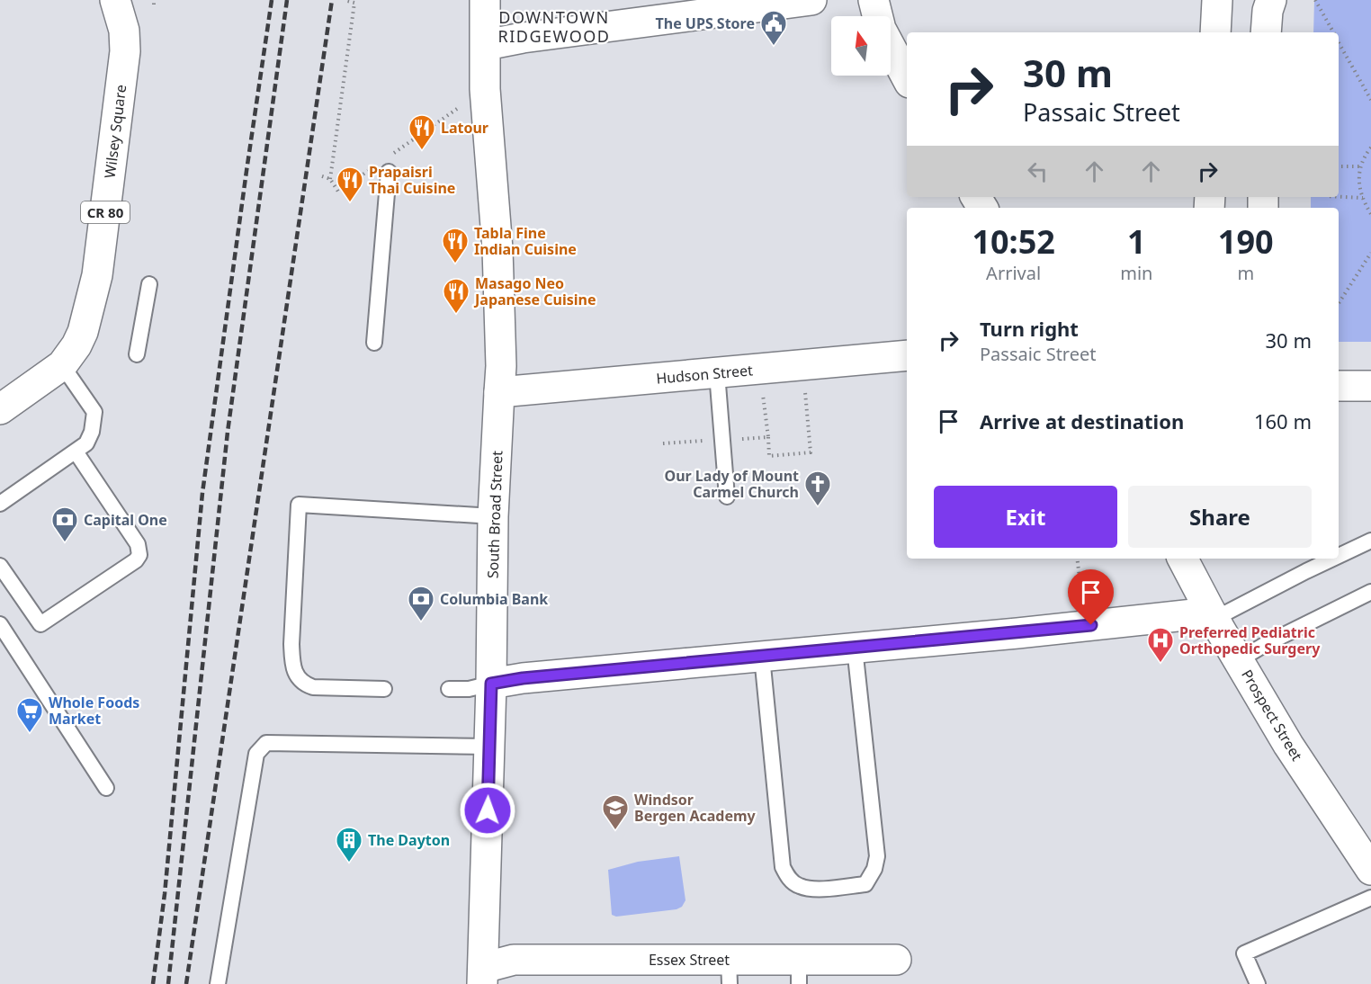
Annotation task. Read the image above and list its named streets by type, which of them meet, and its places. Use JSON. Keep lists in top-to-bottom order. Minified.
{"streets":{"street":["Wilsey Square","CR 80","Hudson Street","South Broad Street","Prospect Street","Essex Street"]},"crossings":[["Hudson Street","South Broad Street"],["South Broad Street","Essex Street"]],"districts":["DOWNTOWN RIDGEWOOD"],"places":{"public building":["The UPS Store"],"restaurant":["Latour","Prapaisri Thai Cuisine","Tabla Fine Indian Cuisine","Masago Neo Japanese Cuisine"],"church":["Our Lady of Mount Carmel Church"],"bank":["Capital One","Columbia Bank"],"hospital":["Preferred Pediatric Orthopedic Surgery"],"supermarket":["Whole Foods Market"],"school or university":["Windsor Bergen Academy"],"building":["The Dayton"]},"north":"top","page":{"turn":["30 m","Passaic Street"],"eta":["10:52","Arrival","1","min","190","m"],"list":[{"name":"Turn right","note":"Passaic Street","value":"30 m"},{"name":"Arrive at destination","value":"160 m"}],"buttons":["Exit","Share"]}}
